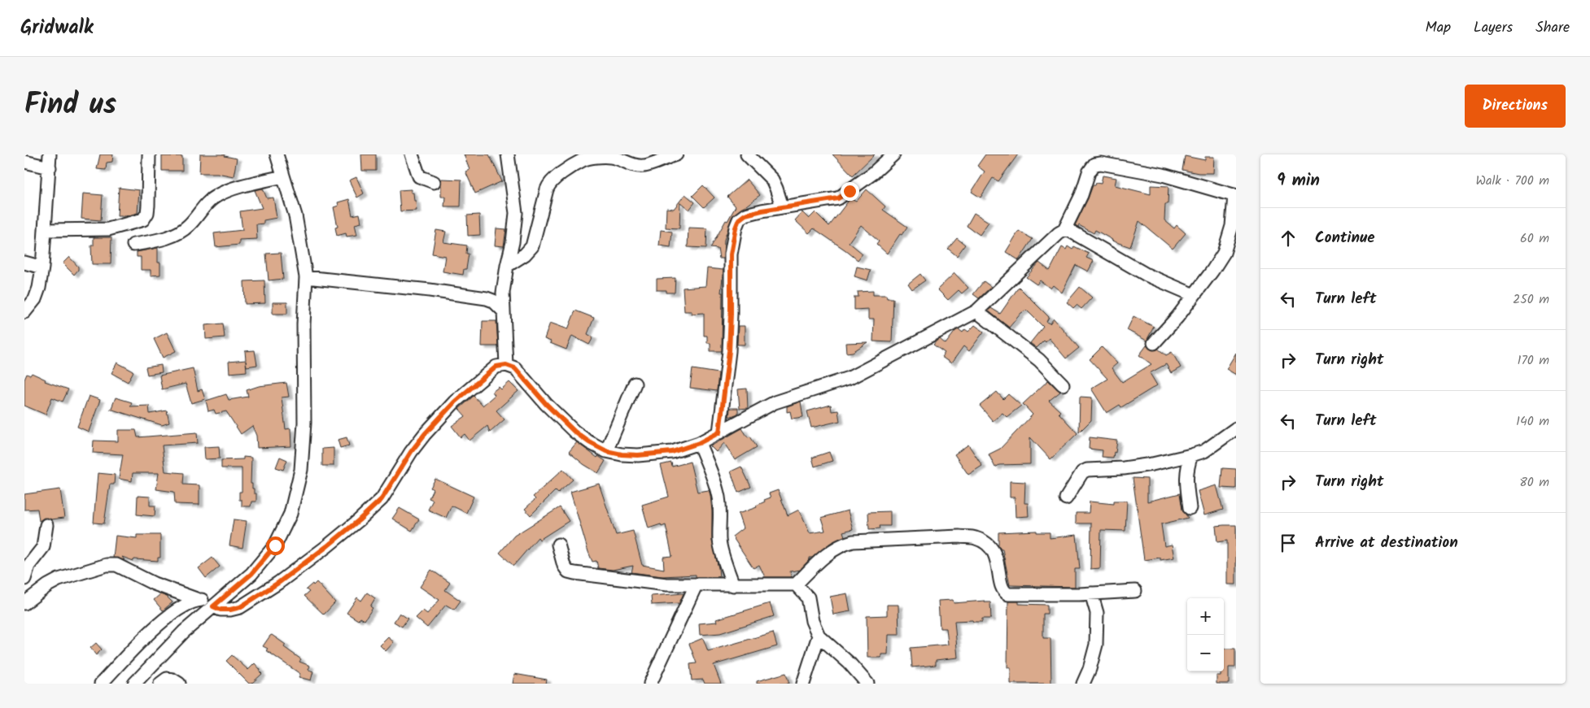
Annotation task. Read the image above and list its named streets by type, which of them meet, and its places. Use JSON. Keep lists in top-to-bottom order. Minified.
{"page":{"header":"Gridwalk","nav":["Map","Layers","Share"],"title":"Find us","buttons":"Directions","heading":["9 min","Walk · 700 m"],"list":[["Continue","60 m"],["Turn left","250 m"],["Turn right","170 m"],["Turn left","140 m"],["Turn right","80 m"],"Arrive at destination"],"map_buttons":["+","−"]}}
